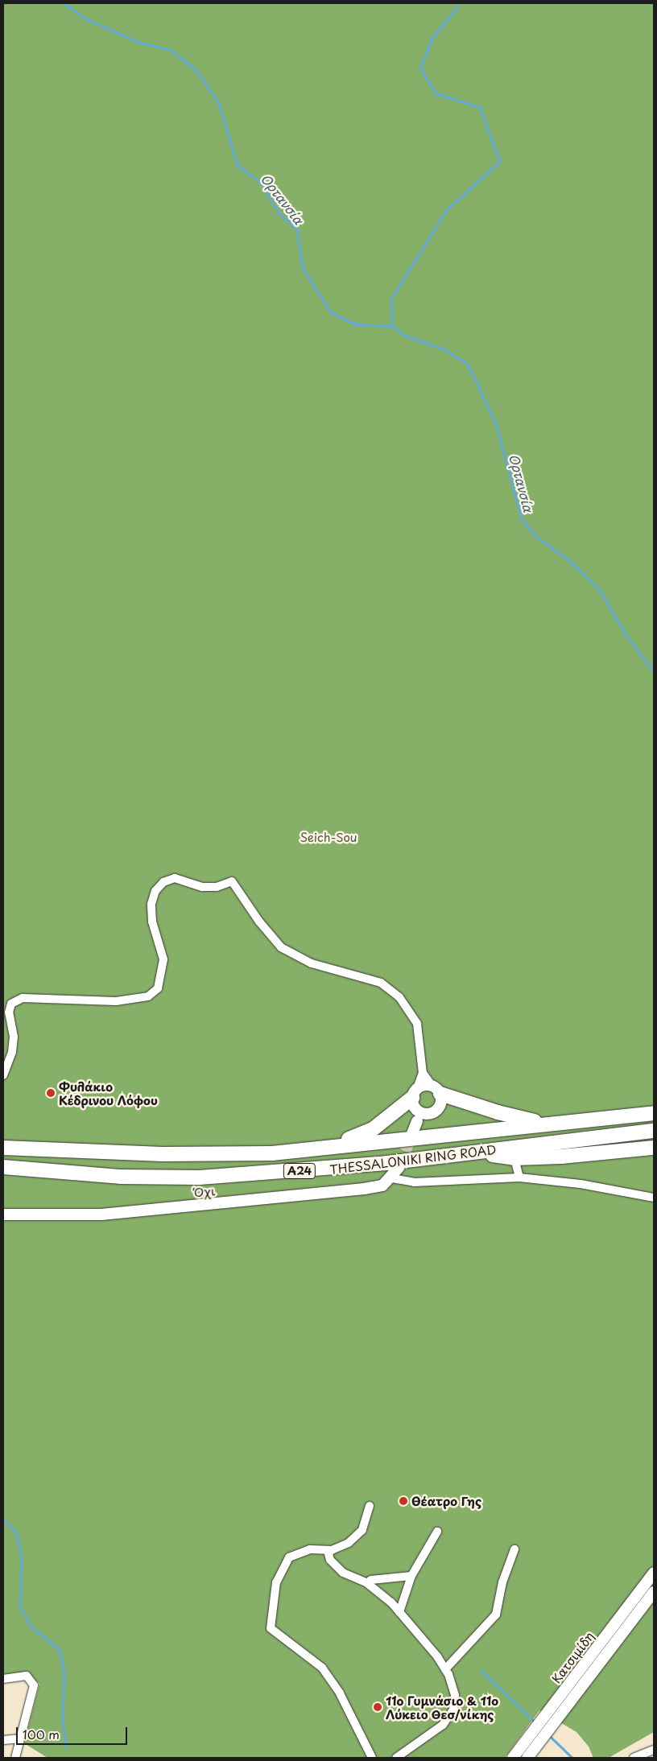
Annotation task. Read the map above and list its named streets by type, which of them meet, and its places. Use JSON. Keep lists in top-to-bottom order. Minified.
{"streets":{"highway":["THESSALONIKI RING ROAD","Α24"],"main road":["Όχι","Κατσιμίδη"]},"water":["Ορτανσία"],"parks":["Seich-Sou"],"places":["Φυλάκιο Κέδρινου Λόφου","Θέατρο Γης","11ο Γυμνάσιο & 11ο Λύκειο Θεσ/νίκης"],"scale_bar":"100 m"}
